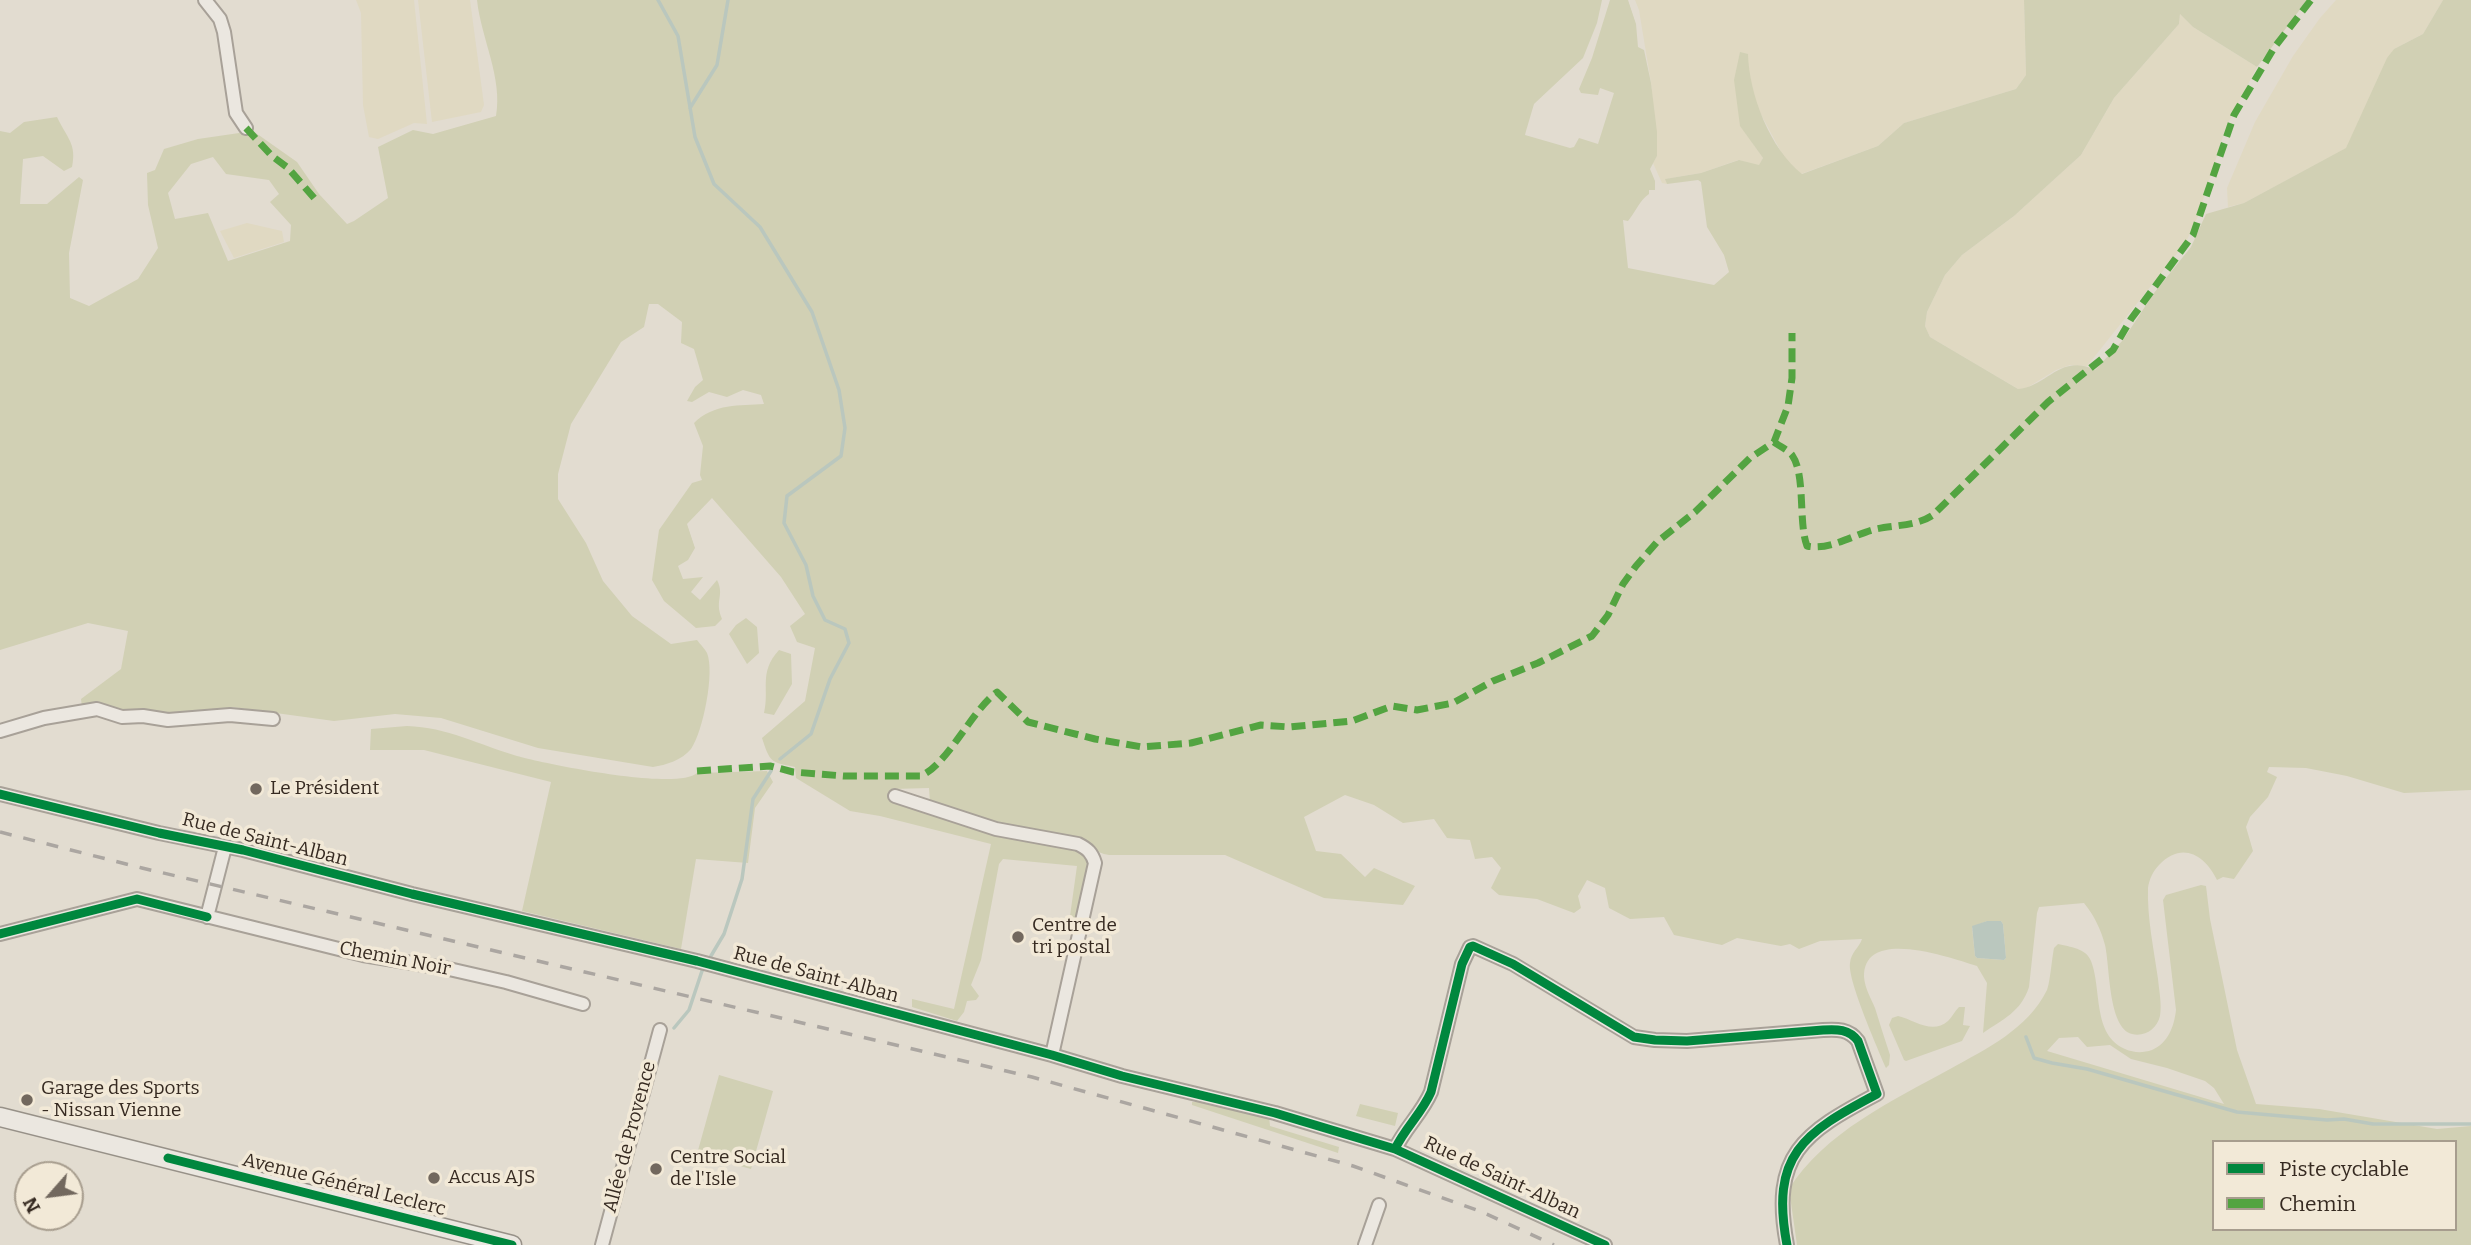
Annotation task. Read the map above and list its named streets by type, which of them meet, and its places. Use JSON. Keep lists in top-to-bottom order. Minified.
{"streets":{"main road":["Avenue Général Leclerc"],"street":["Rue de Saint-Alban","Chemin Noir","Allée de Provence"]},"places":["Le Président","Centre de tri postal","Garage des Sports - Nissan Vienne","Centre Social de l'Isle","Accus AJS"],"legend":["Piste cyclable","Chemin"],"north":"bottom left"}
